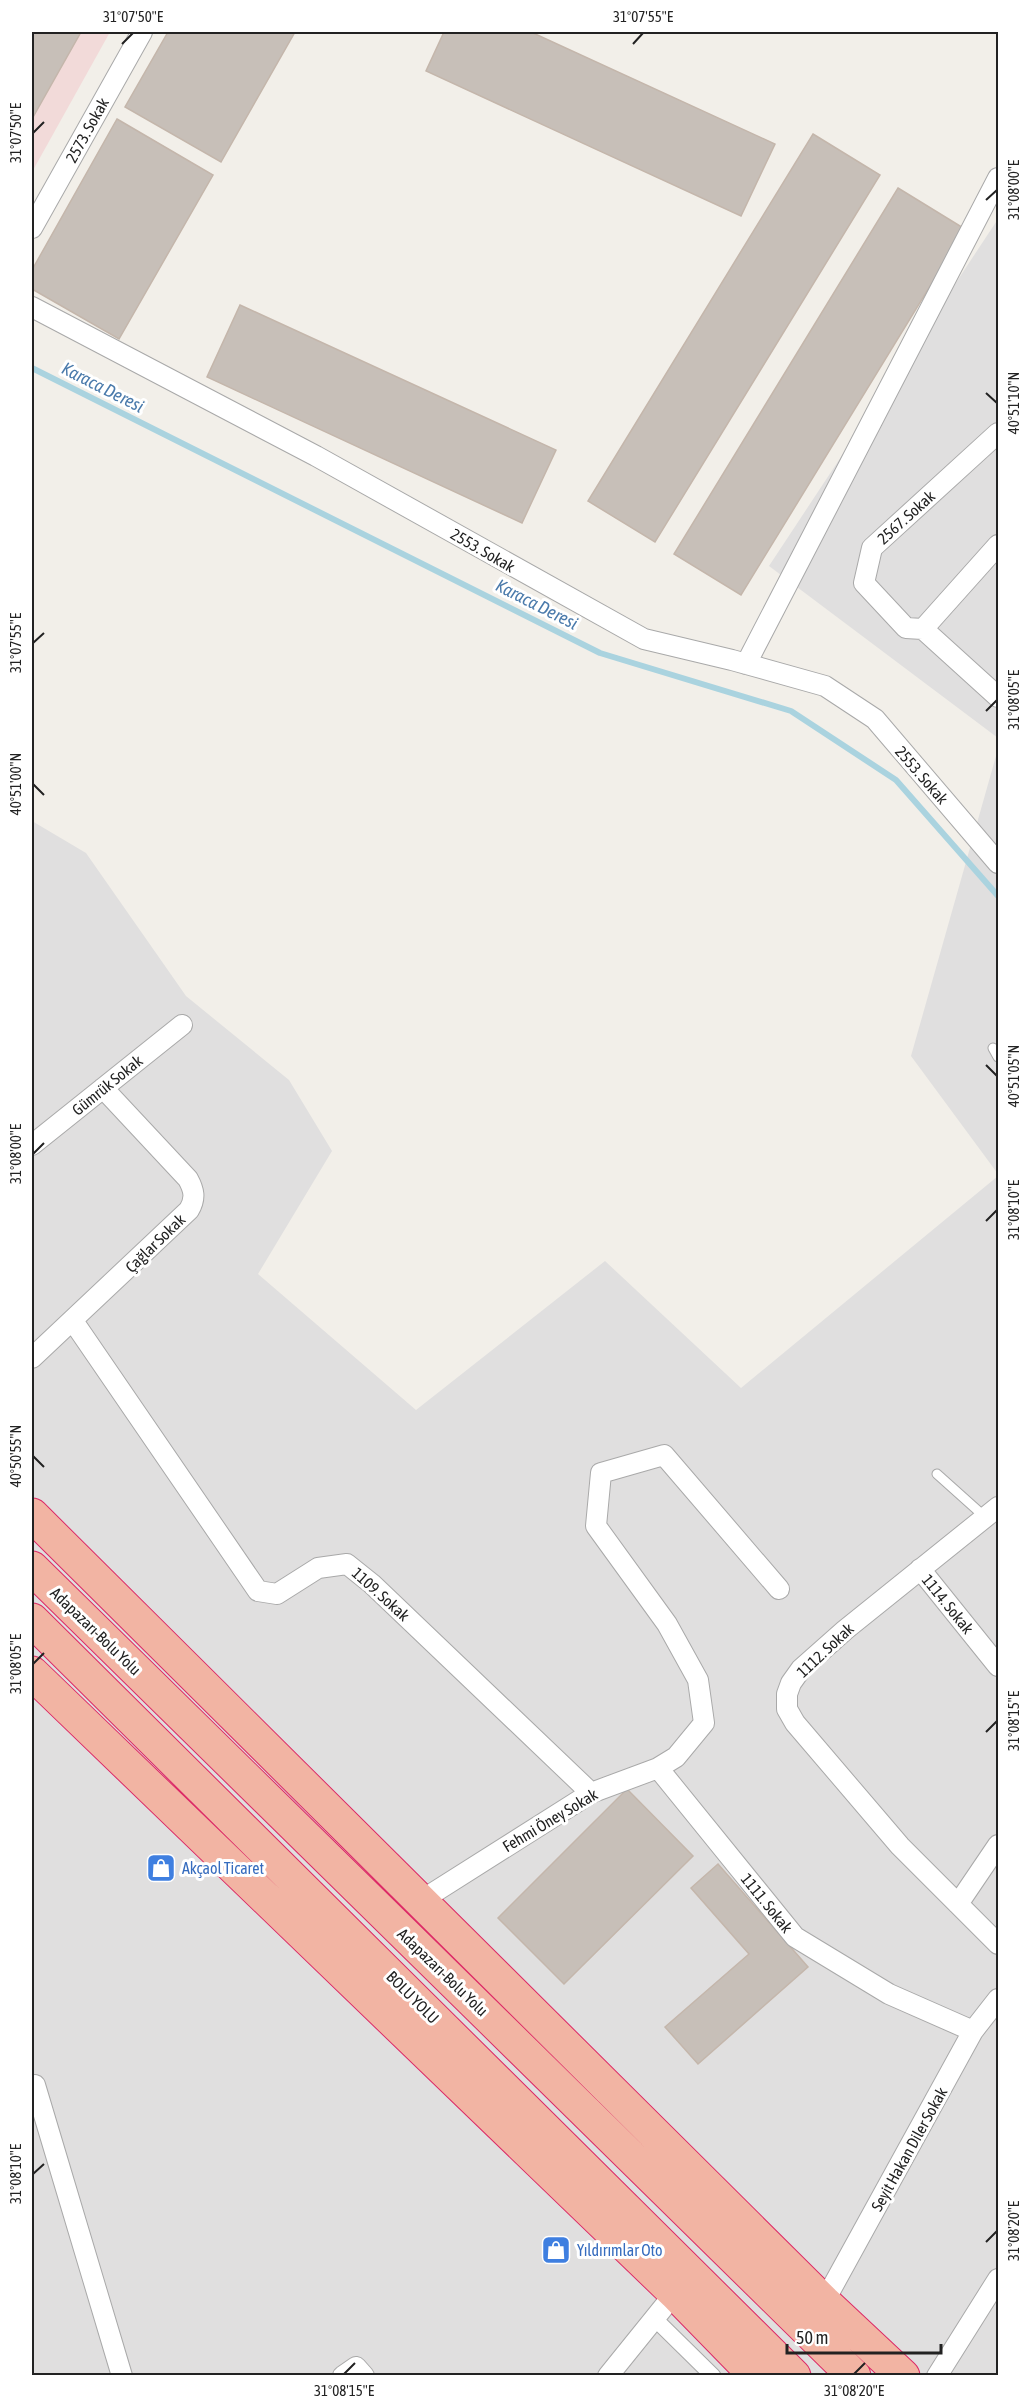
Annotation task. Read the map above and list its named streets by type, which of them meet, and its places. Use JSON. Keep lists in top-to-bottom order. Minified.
{"streets":{"highway":["Adapazarı-Bolu Yolu","BOLU YOLU"],"street":["2573. Sokak","2567. Sokak","2553. Sokak","Gümrük Sokak","Çağlar Sokak","1109. Sokak","1114. Sokak","1112. Sokak","Fehmi Öney Sokak","1111. Sokak","Seyit Hakan Diler Sokak"]},"crossings":[["Gümrük Sokak","Çağlar Sokak"],["Çağlar Sokak","1109. Sokak"],["1109. Sokak","Fehmi Öney Sokak"],["1114. Sokak","1112. Sokak"],["Fehmi Öney Sokak","1111. Sokak"],["1111. Sokak","Seyit Hakan Diler Sokak"]],"water":["Karaca Deresi"],"places":{"shop":["Akçaol Ticaret","Yıldırımlar Oto"]},"scale_bar":"50 m","coordinates":["31°07'50\"E","31°07'55\"E","31°08'00\"E","40°51'10\"N","31°08'05\"E","40°51'00\"N","40°51'05\"N","31°08'10\"E","40°50'55\"N","31°08'15\"E","31°08'20\"E"]}
